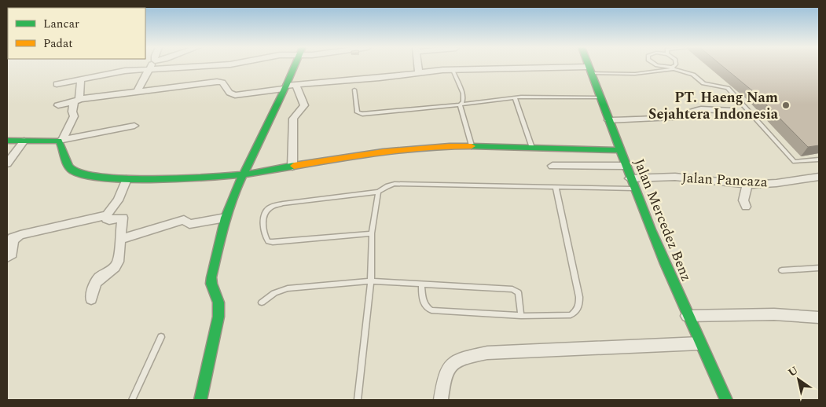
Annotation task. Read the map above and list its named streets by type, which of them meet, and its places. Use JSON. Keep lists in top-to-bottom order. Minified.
{"streets":{"street":["Jalan Pancaza","Jalan Mercedez Benz"]},"crossings":[["Jalan Pancaza","Jalan Mercedez Benz"]],"places":["PT. Haeng Nam Sejahtera Indonesia"],"legend":["Lancar","Padat"],"north":"top left"}
